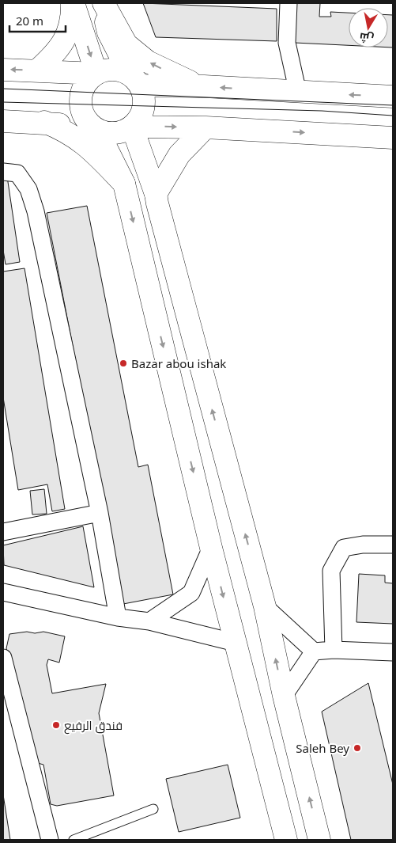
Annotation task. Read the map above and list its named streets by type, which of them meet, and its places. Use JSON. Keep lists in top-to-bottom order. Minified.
{"places":["Bazar abou ishak","فندق الرفيع","Saleh Bey"],"scale_bar":"20 m","north":"bottom"}
